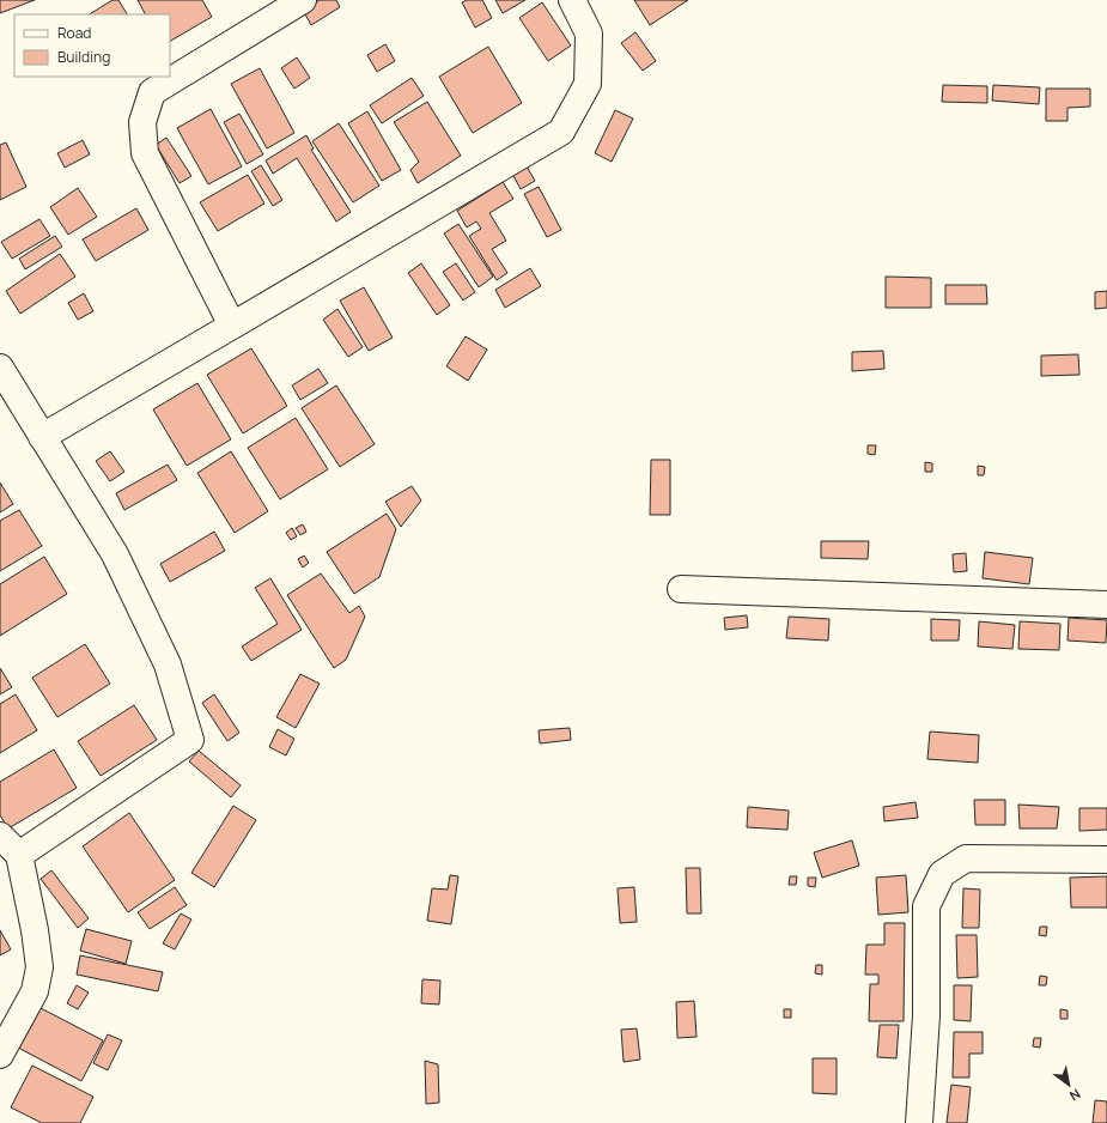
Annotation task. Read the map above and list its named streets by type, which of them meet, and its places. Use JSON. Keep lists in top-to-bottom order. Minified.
{"legend":["Road","Building"],"north":"bottom right"}
